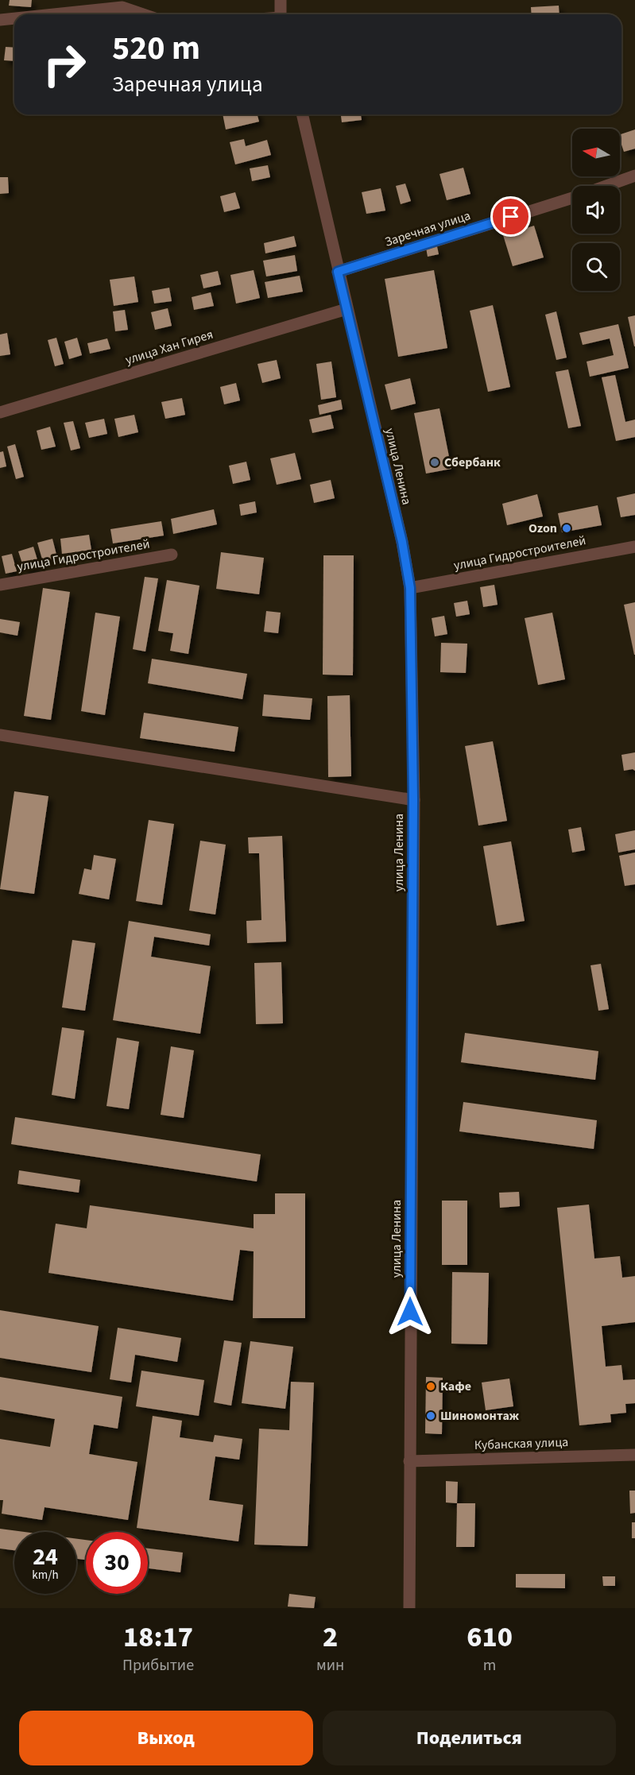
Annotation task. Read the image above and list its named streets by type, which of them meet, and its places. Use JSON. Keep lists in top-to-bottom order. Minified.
{"streets":{"street":["Заречная улица","улица Хан Гирея","улица Ленина","улица Гидростроителей","Кубанская улица"]},"crossings":[["Заречная улица","улица Ленина"],["улица Хан Гирея","улица Ленина"],["улица Ленина","улица Гидростроителей"],["улица Ленина","Кубанская улица"]],"places":["Сбербанк","Ozon","Кафе","Шиномонтаж"],"north":"left","page":{"turn":["520 m","Заречная улица"],"speed":"24 km/h","limit":"30","eta":["18:17","Прибытие","2","мин","610","m"],"buttons":["Выход","Поделиться"]}}
